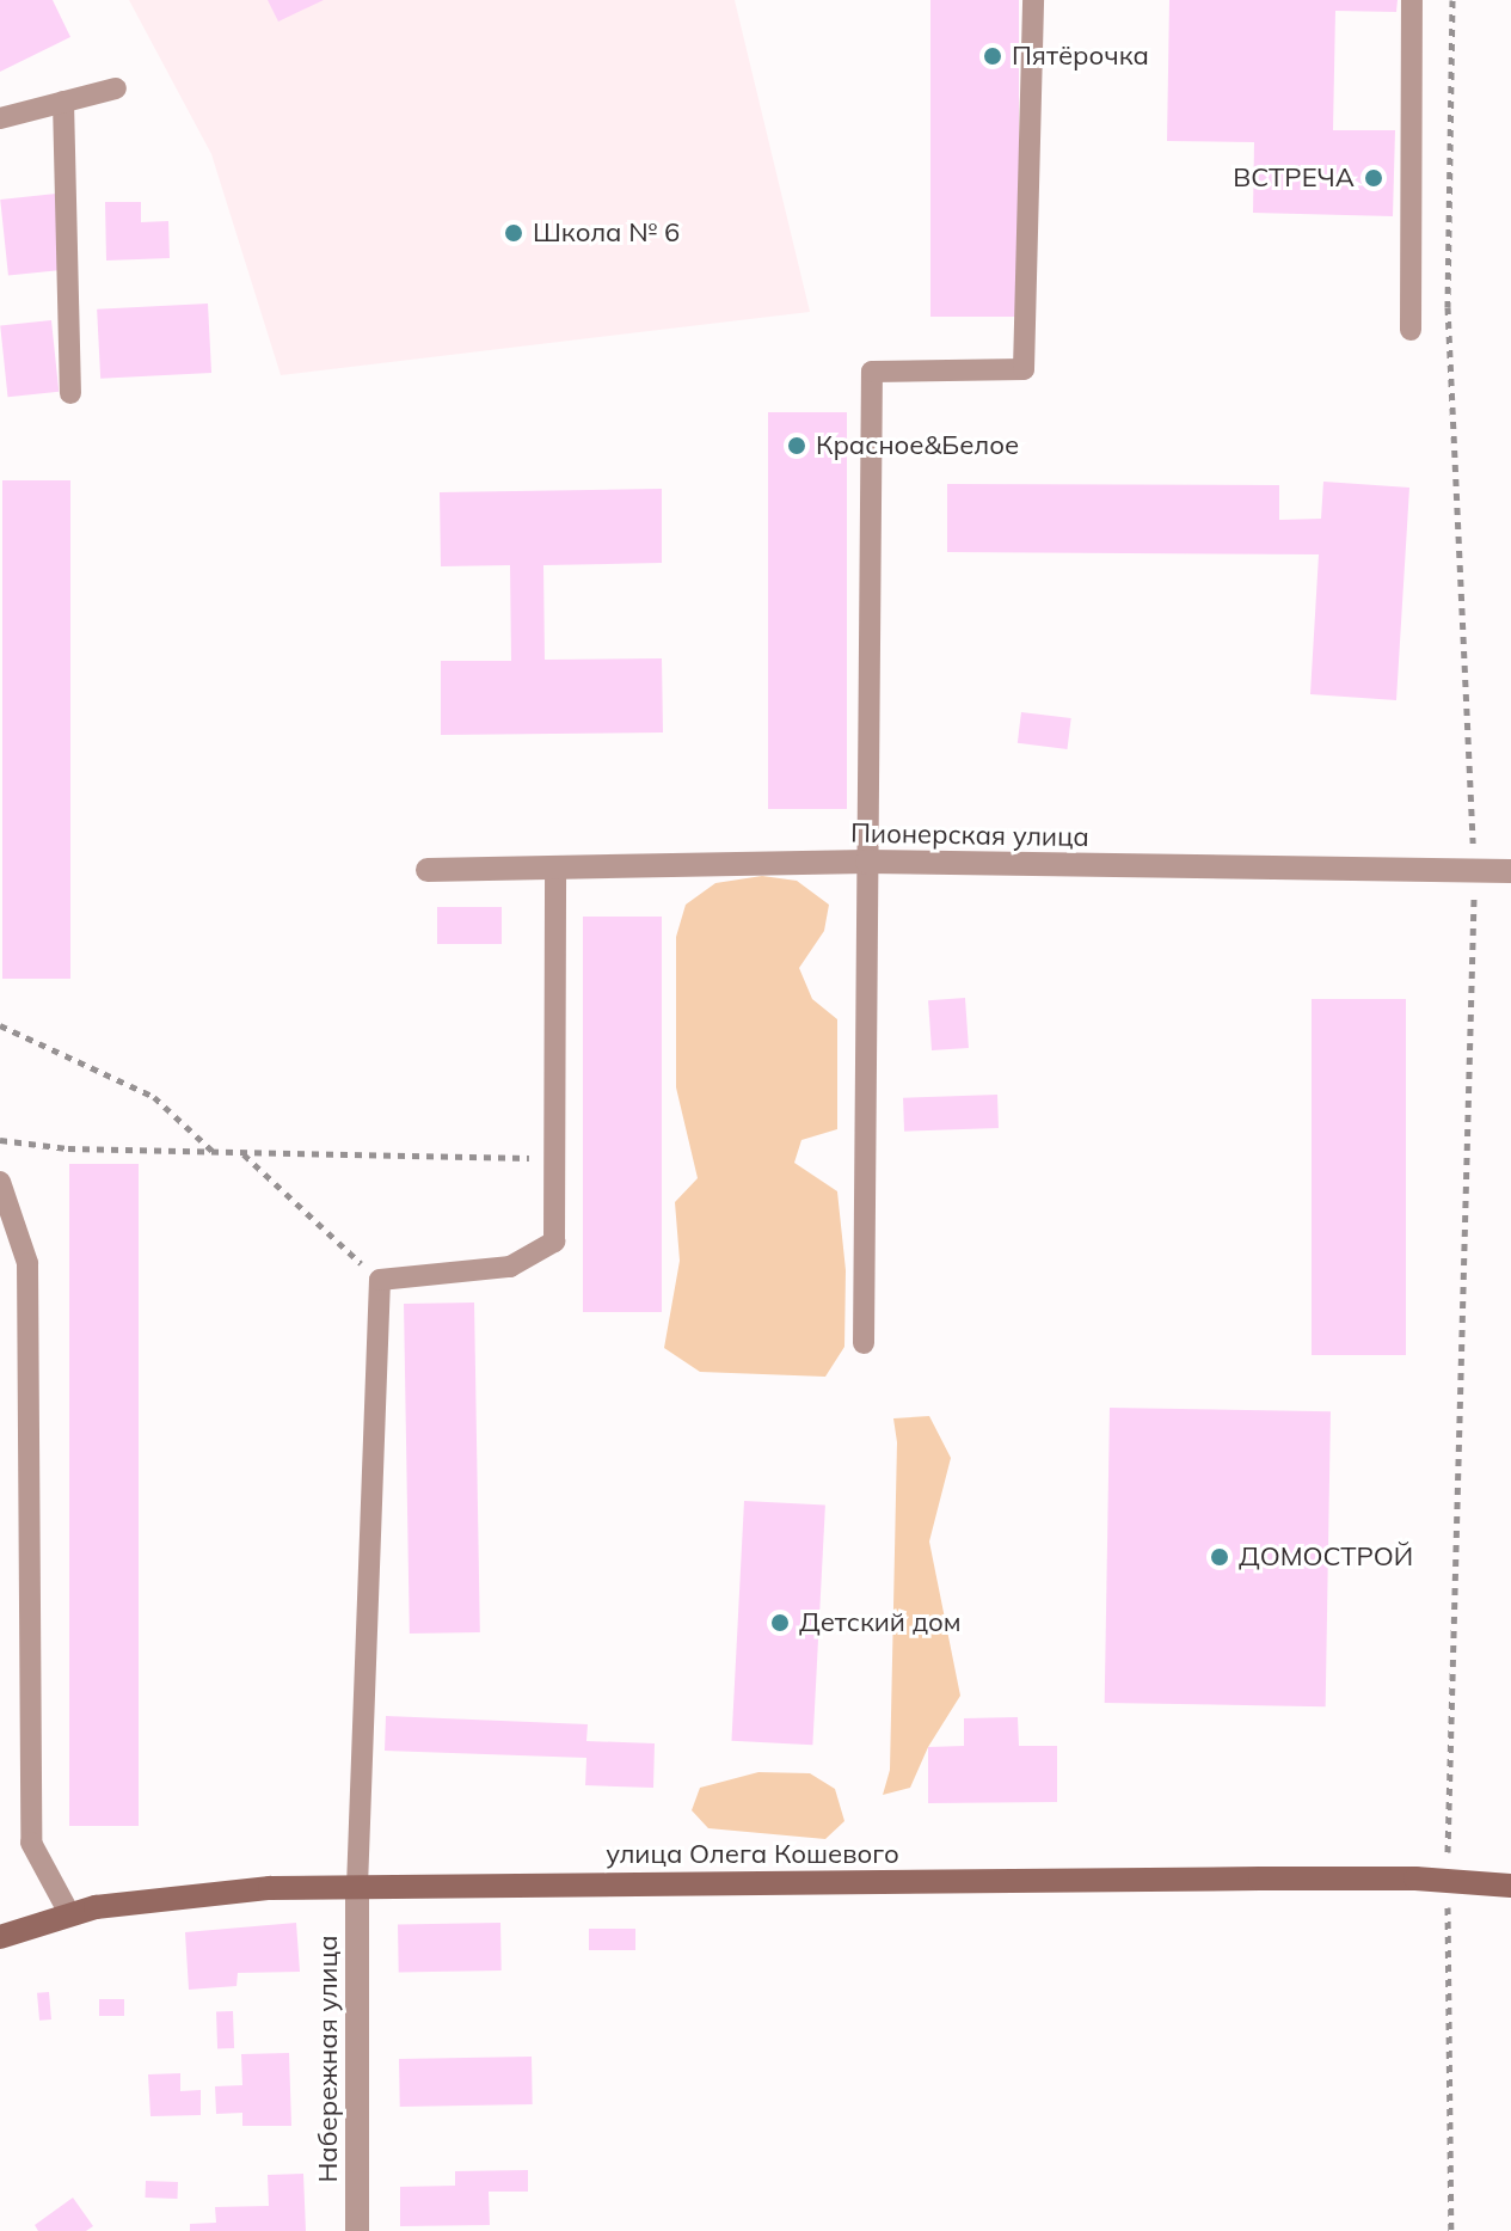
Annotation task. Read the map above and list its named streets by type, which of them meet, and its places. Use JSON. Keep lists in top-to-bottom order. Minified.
{"streets":{"main road":["улица Олега Кошевого"],"street":["Пионерская улица","Набережная улица"]},"crossings":[["улица Олега Кошевого","Набережная улица"]],"places":["Пятёрочка","ВСТРЕЧА","Школа № 6","Красное&Белое","ДОМОСТРОЙ","Детский дом"]}
